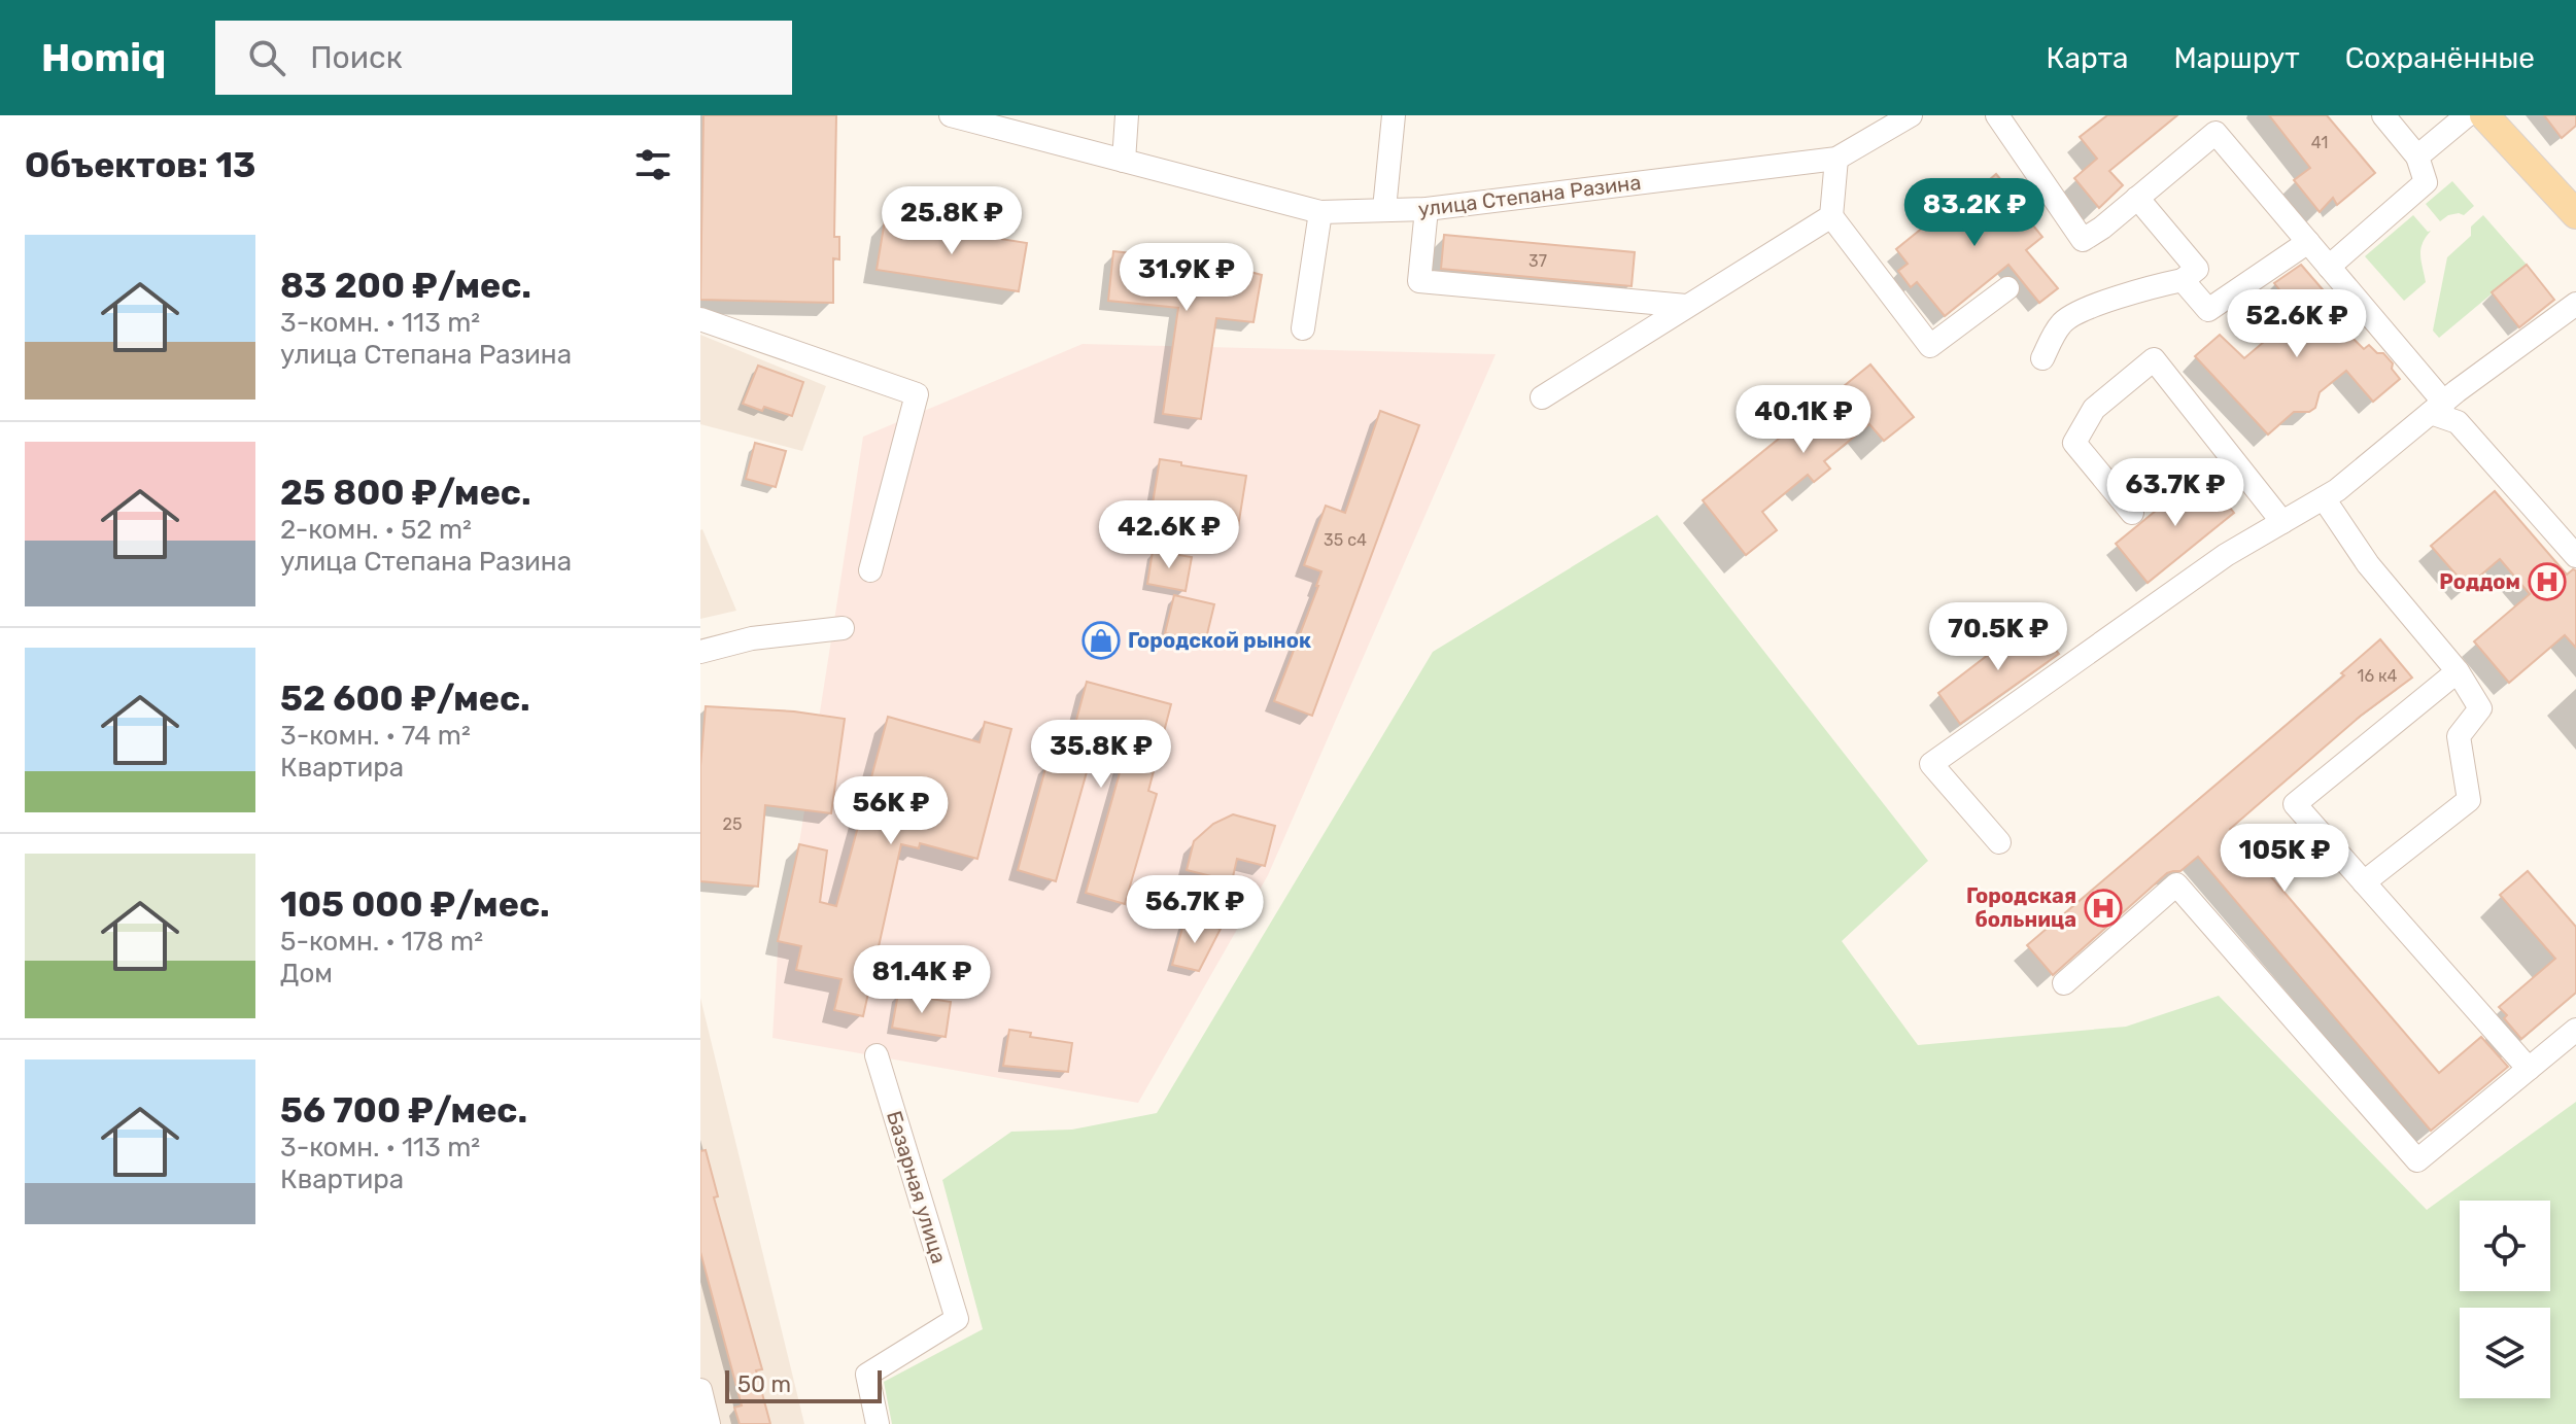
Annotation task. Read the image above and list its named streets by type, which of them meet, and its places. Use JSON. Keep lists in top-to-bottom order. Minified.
{"streets":{"street":["улица Степана Разина","Базарная улица"]},"places":{"hospital":["Роддом","Городская больница"],"shop":["Городской рынок"]},"house_numbers":["41","37","35 с4","16 к4","25"],"scale_bar":"50 m","page":{"header":"Homiq","search":"Поиск","nav":["Карта","Маршрут","Сохранённые"],"heading":"Объектов: 13","price":["83.2K ₽","25.8K ₽","31.9K ₽","52.6K ₽","40.1K ₽","63.7K ₽","42.6K ₽","70.5K ₽","35.8K ₽","56K ₽","105K ₽","56.7K ₽","81.4K ₽"],"list":[{"name":"83 200 ₽/мес.","note":"3-комн. · 113 m² · улица Степана Разина"},{"name":"25 800 ₽/мес.","note":"2-комн. · 52 m² · улица Степана Разина"},{"name":"52 600 ₽/мес.","note":"3-комн. · 74 m² · Квартира"},{"name":"105 000 ₽/мес.","note":"5-комн. · 178 m² · Дом"},{"name":"56 700 ₽/мес.","note":"3-комн. · 113 m² · Квартира"}],"scale":"50 m"}}
